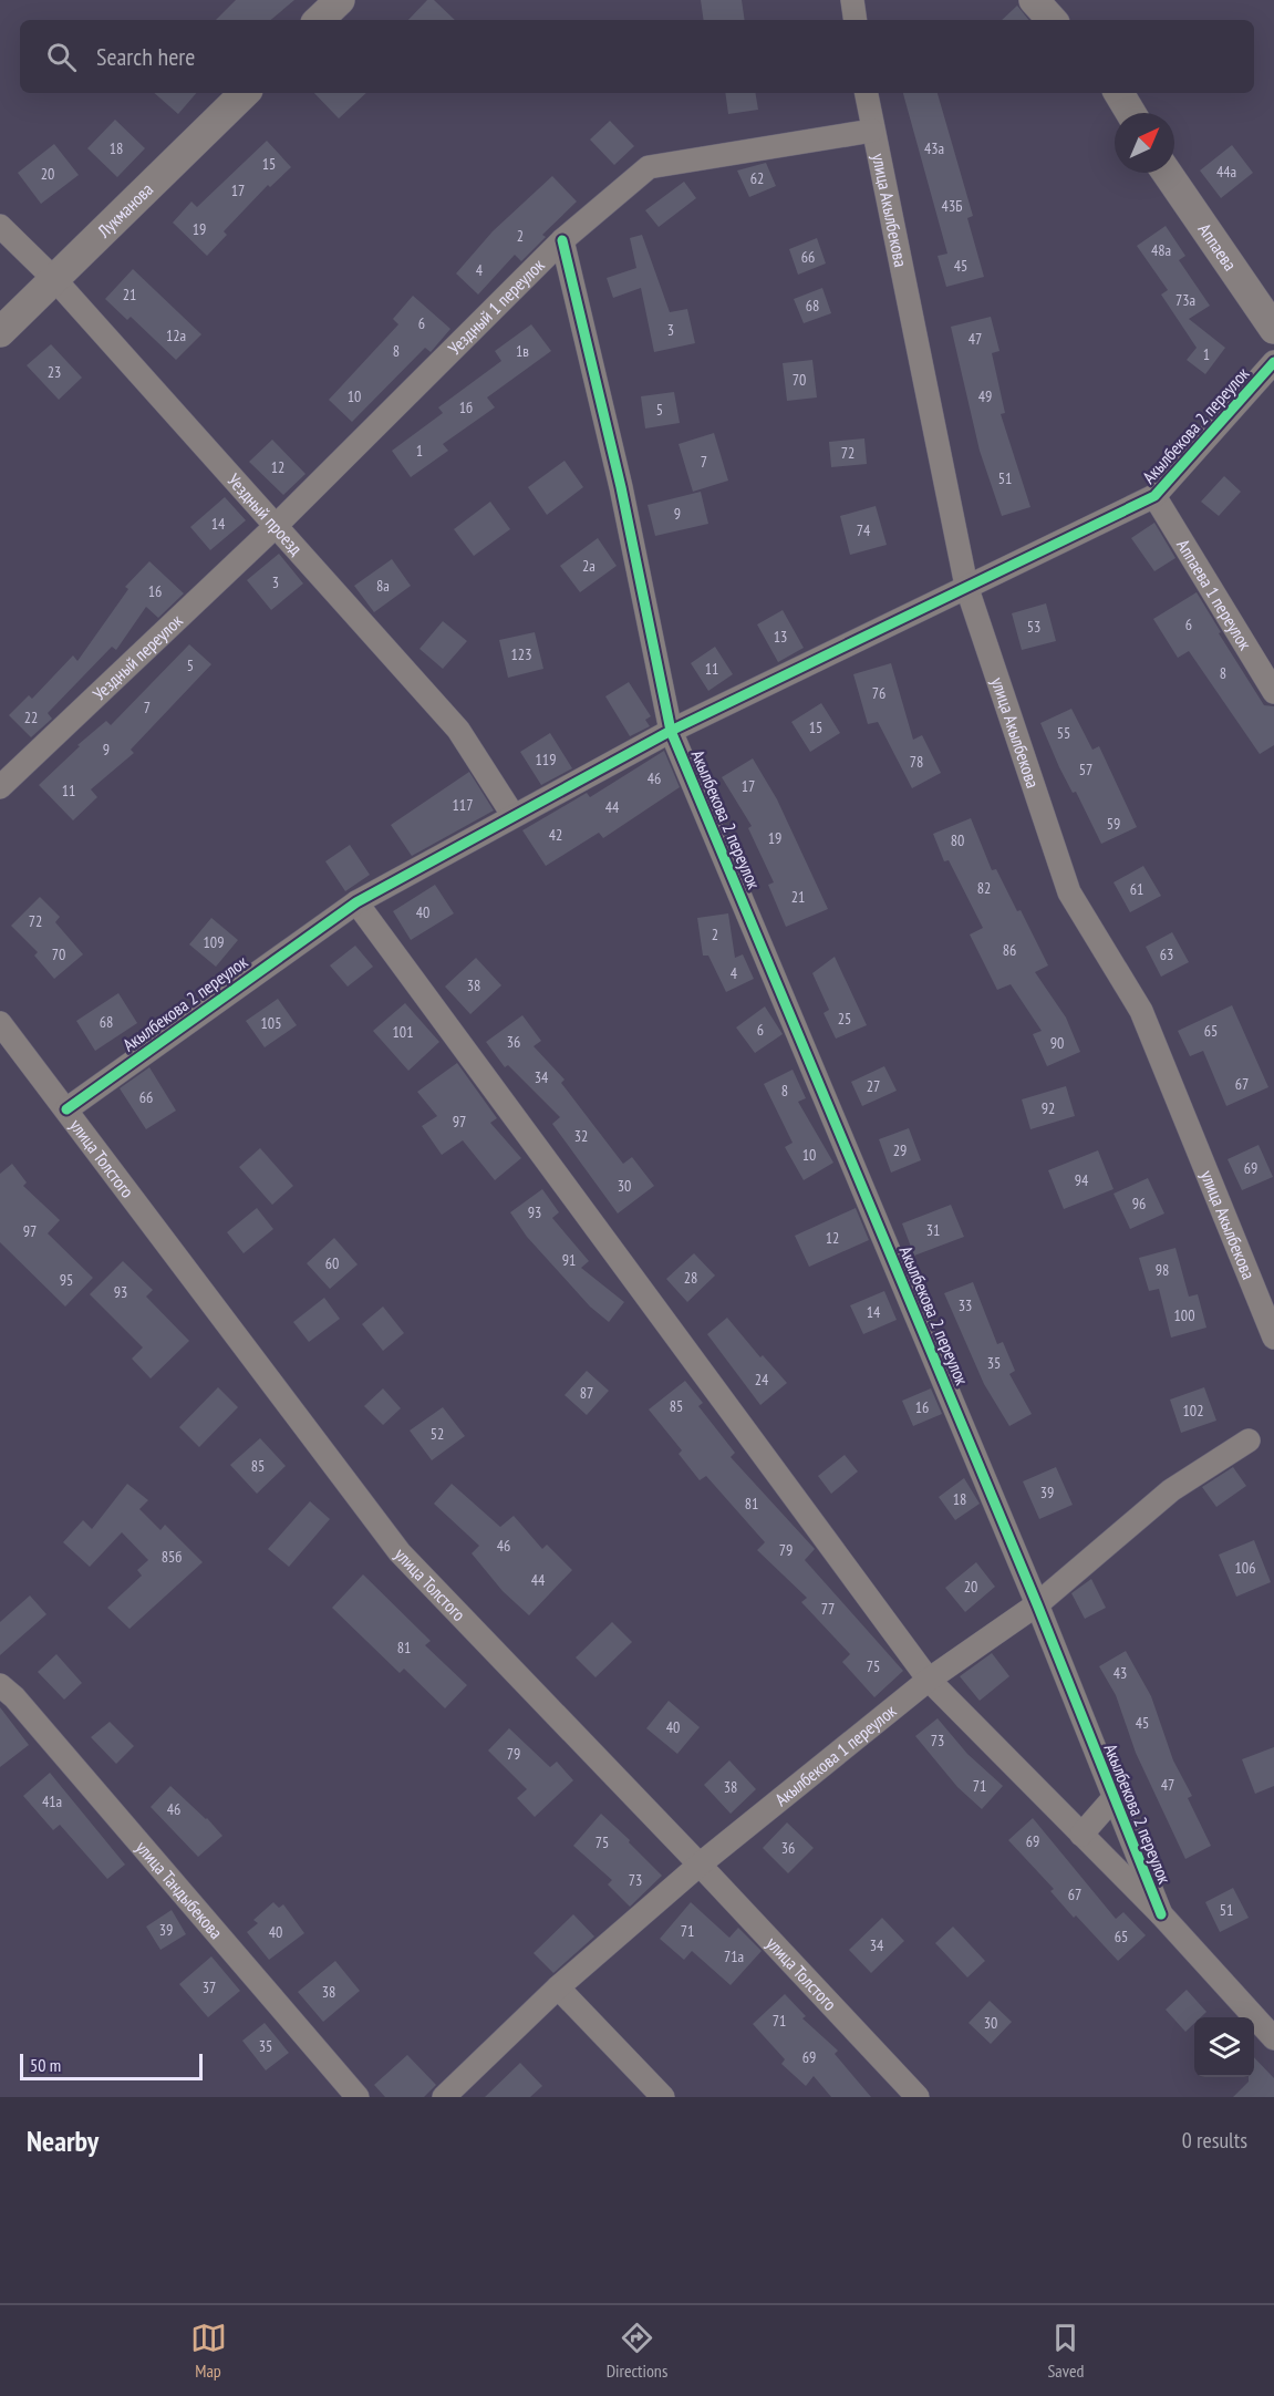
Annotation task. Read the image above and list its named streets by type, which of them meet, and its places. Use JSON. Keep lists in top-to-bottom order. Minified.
{"streets":{"street":["улица Акылбекова","Лукманова","Аппаева","Уездный 1 переулок","Акылбекова 2 переулок","Уездный проезд","Аппаева 1 переулок","Уездный переулок","улица Толстого","Акылбекова 1 переулок","улица Тандыбекова"]},"crossings":[["улица Акылбекова","Уездный 1 переулок"],["улица Акылбекова","Акылбекова 2 переулок"],["Лукманова","Уездный проезд"],["Уездный 1 переулок","Акылбекова 2 переулок"],["Уездный 1 переулок","Уездный проезд"],["Уездный 1 переулок","Уездный переулок"],["Акылбекова 2 переулок","Уездный проезд"],["Акылбекова 2 переулок","Аппаева 1 переулок"],["Акылбекова 2 переулок","улица Толстого"],["Акылбекова 2 переулок","Акылбекова 1 переулок"],["Уездный проезд","Уездный переулок"],["улица Толстого","Акылбекова 1 переулок"]],"house_numbers":["18","43а","15","44а","20","62","17","43Б","19","2","48а","66","45","4","21","73а","68","6","3","12а","47","8","1в","1","23","70","10","49","1б","5","1","72","7","12","51","9","14","74","2а","3","8а","16","6","53","13","123","5","11","8","76","7","22","15","55","9","119","78","57","46","17","11","117","44","59","42","19","80","82","61","21","40","72","2","109","86","70","63","4","38","25","68","105","6","65","101","36","90","34","67","27","8","66","92","97","32","29","10","69","94","30","96","93","31","97","12","91","60","98","28","95","93","33","14","100","35","24","87","85","16","102","52","85","39","18","81","46","79","85б","106","44","20","77","81","75","43","45","40","73","79","47","71","38","41а","46","69","75","36","73","67","51","39","71","40","65","34","71а","37","38","71","30","35","69"],"scale_bar":"50 m","north":"top right","page":{"search":"Search here","scale":"50 m","heading":["Nearby","0 results"],"nav":["Map","Directions","Saved"]}}
